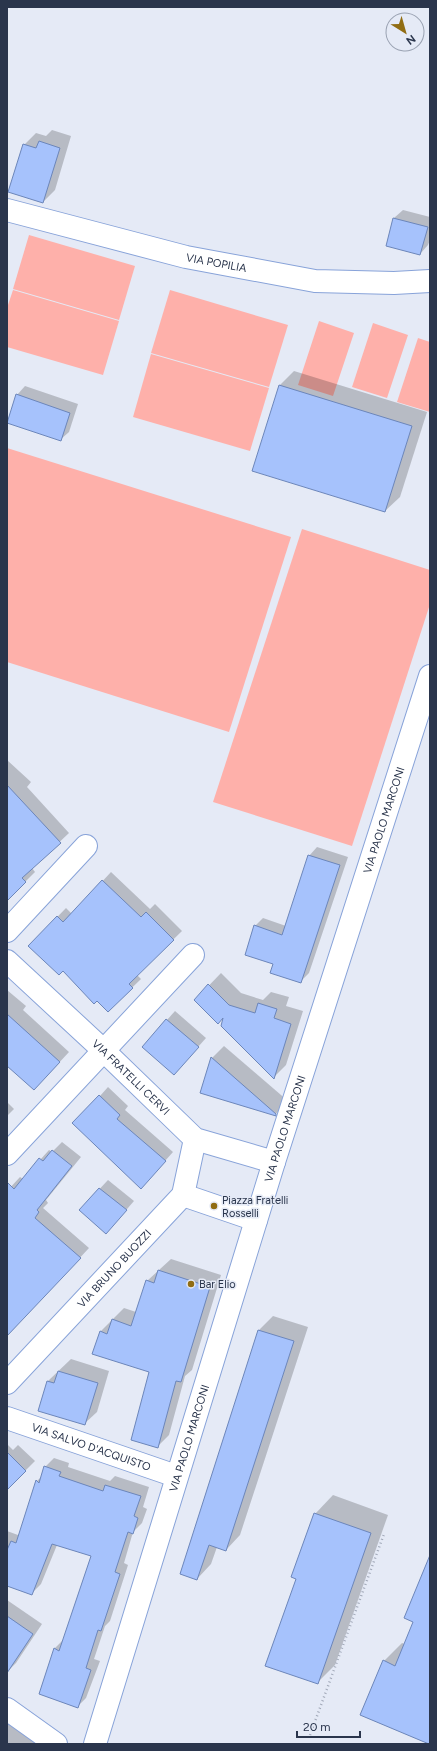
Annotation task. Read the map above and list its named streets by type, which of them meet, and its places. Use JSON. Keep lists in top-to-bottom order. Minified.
{"streets":{"street":["VIA POPILIA","VIA PAOLO MARCONI","VIA FRATELLI CERVI","VIA BRUNO BUOZZI","VIA SALVO D'ACQUISTO"]},"crossings":[["VIA PAOLO MARCONI","VIA FRATELLI CERVI"],["VIA PAOLO MARCONI","VIA SALVO D'ACQUISTO"]],"places":["Piazza Fratelli Rosselli","Bar Elio"],"scale_bar":"20 m","north":"bottom right"}
